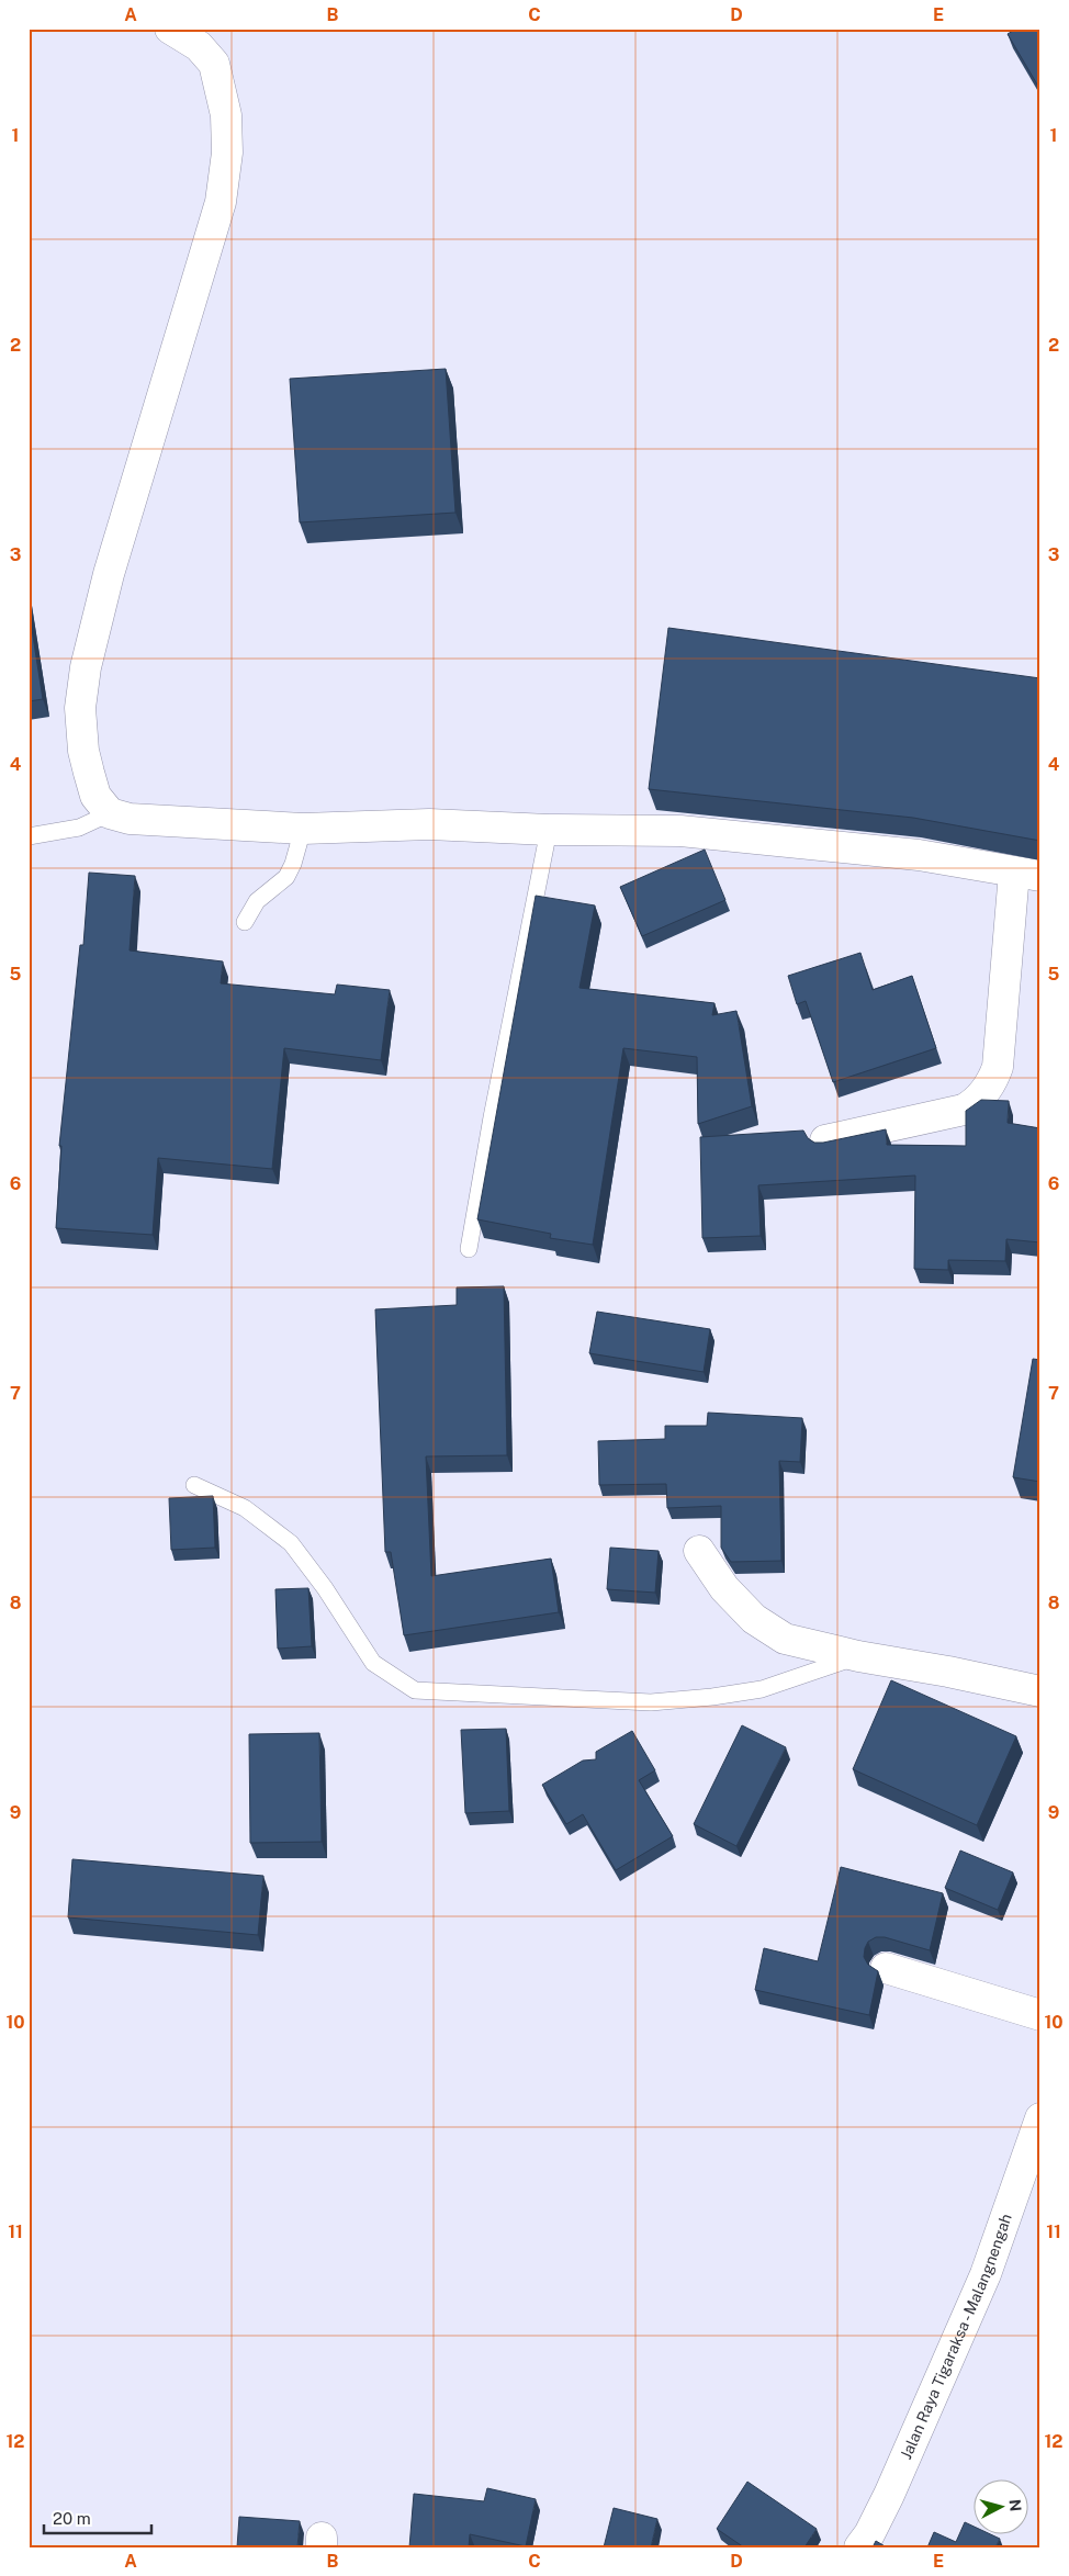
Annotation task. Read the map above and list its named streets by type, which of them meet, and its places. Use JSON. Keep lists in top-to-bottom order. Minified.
{"streets":{"street":["Jalan Raya Tigaraksa - Malangnengah"]},"scale_bar":"20 m","north":"right","grid":{"columns":["A","B","C","D","E"],"rows":["1","2","3","4","5","6","7","8","9","10","11","12"]}}
